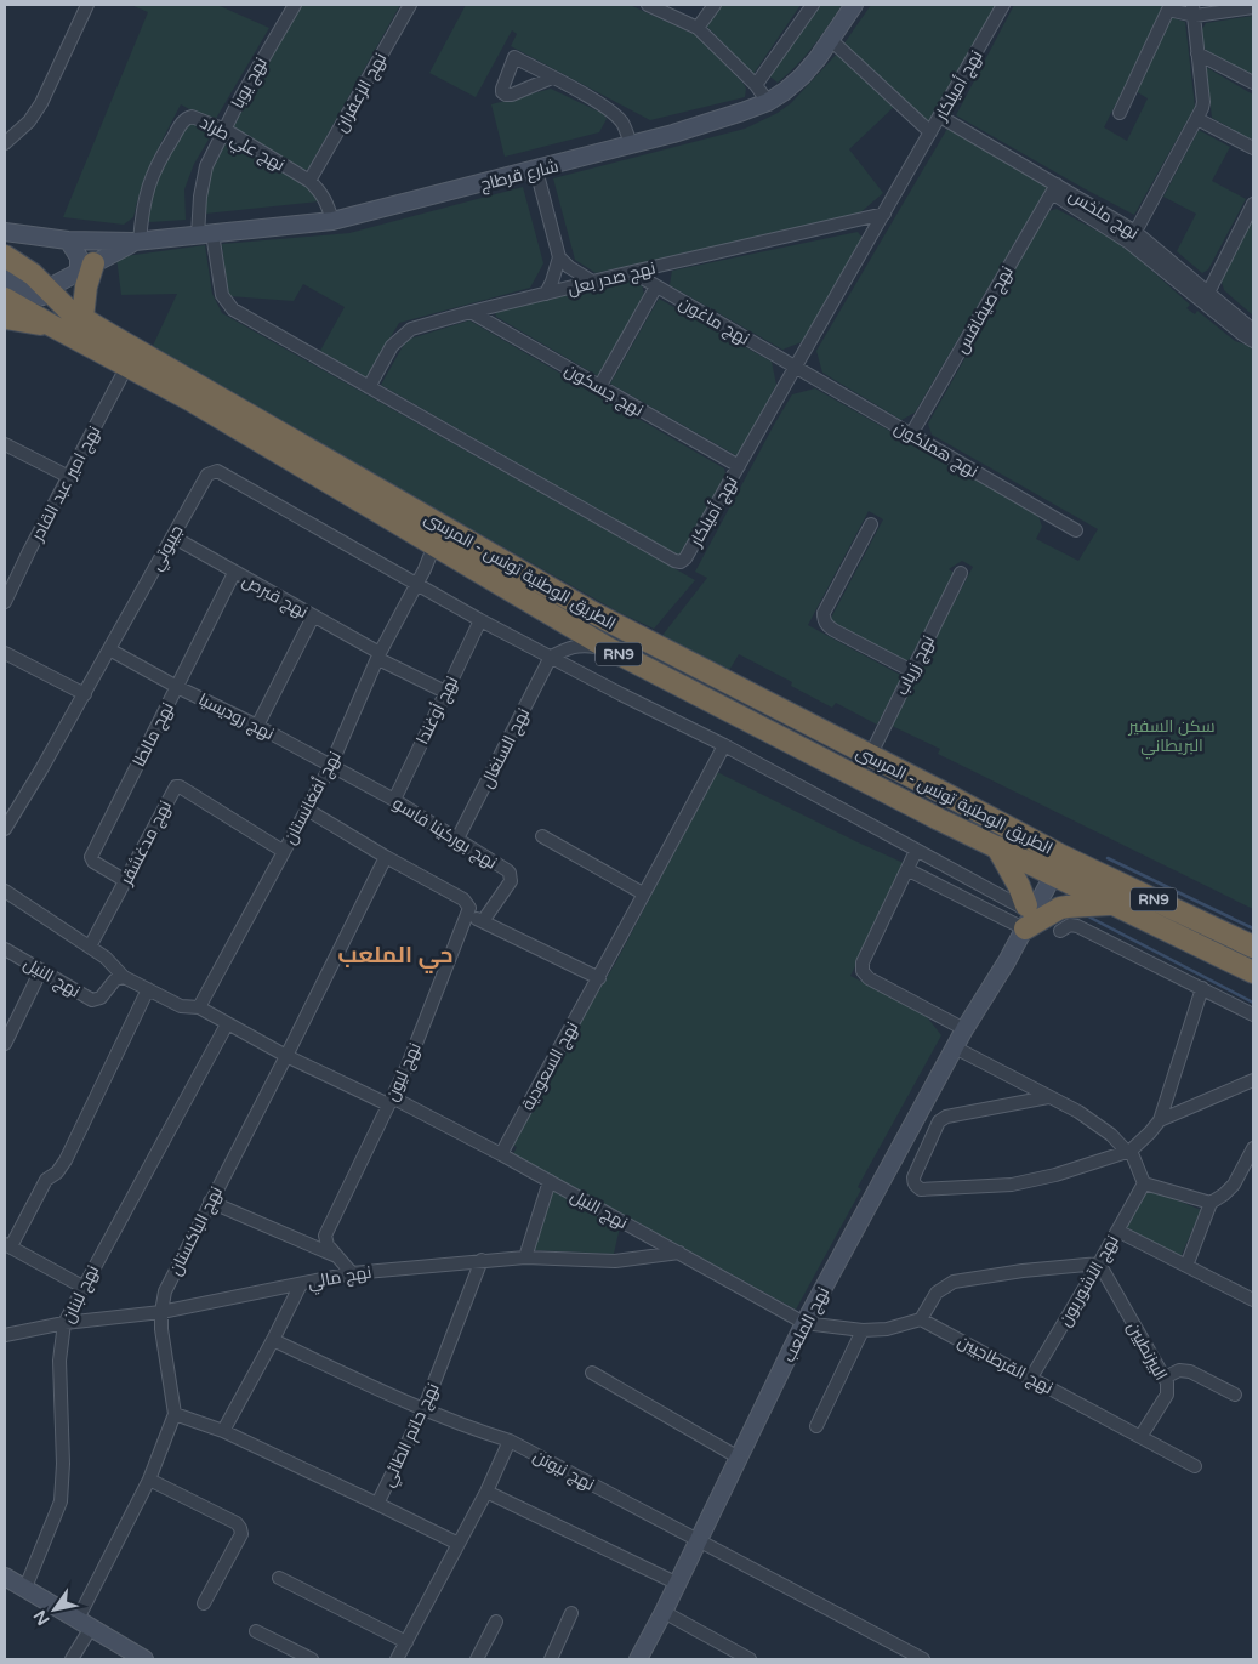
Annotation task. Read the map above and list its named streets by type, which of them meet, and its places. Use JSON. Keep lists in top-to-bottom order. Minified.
{"streets":{"highway":["الطريق الوطنية تونس - المرسى","RN9"],"street":["نهج يوبا","نهج أميلكار","نهج الزعفران","نهج علي طراد","شارع قرطاج","نهج ملخس","نهج صدر بعل","نهج صيفاقس","نهج ماغون","نهج جسكون","نهج هملكون","نهج امير عبد القادر","جيبوتي","نهج قبرص","نهج زرياب","نهج أوغندا","نهج روديسيا","نهج مالطا","نهج السنغال","نهج أفغانستان","نهج بوركينا فاسو","نهج مدغشقر","نهج النيل","نهج السعودية","نهج ليون","نهج الباكستان","نهج مالي","نهج الآشوريون","نهج لبنان","نهج الملعب","البيزنطيين","نهج القرطاجيين","نهج حاتم الطائي","نهج نيوتن"]},"crossings":[["نهج يوبا","نهج أميلكار"],["نهج يوبا","نهج علي طراد"],["نهج يوبا","شارع قرطاج"],["نهج أميلكار","شارع قرطاج"],["نهج أميلكار","نهج ملخس"],["نهج أميلكار","نهج صدر بعل"],["نهج أميلكار","نهج ماغون"],["نهج أميلكار","نهج جسكون"],["نهج أميلكار","نهج هملكون"],["نهج الزعفران","نهج علي طراد"],["نهج علي طراد","شارع قرطاج"],["نهج ملخس","نهج صيفاقس"],["نهج صدر بعل","نهج ماغون"],["نهج صدر بعل","نهج جسكون"],["نهج صيفاقس","نهج هملكون"],["نهج ماغون","نهج هملكون"],["نهج امير عبد القادر","الطريق الوطنية تونس - المرسى"],["جيبوتي","نهج قبرص"],["جيبوتي","نهج أوغندا"],["جيبوتي","نهج روديسيا"],["جيبوتي","نهج السنغال"],["جيبوتي","نهج أفغانستان"],["جيبوتي","نهج السعودية"],["جيبوتي","نهج الملعب"],["الطريق الوطنية تونس - المرسى","نهج زرياب"],["الطريق الوطنية تونس - المرسى","نهج أفغانستان"],["الطريق الوطنية تونس - المرسى","نهج الملعب"],["نهج قبرص","نهج أوغندا"],["نهج قبرص","نهج مالطا"],["نهج قبرص","نهج أفغانستان"],["نهج أوغندا","نهج بوركينا فاسو"],["نهج روديسيا","نهج مالطا"],["نهج روديسيا","نهج أفغانستان"],["نهج روديسيا","نهج بوركينا فاسو"],["نهج مالطا","نهج مدغشقر"],["نهج السنغال","نهج بوركينا فاسو"],["نهج أفغانستان","نهج بوركينا فاسو"],["نهج أفغانستان","نهج مدغشقر"],["نهج أفغانستان","نهج النيل"],["نهج النيل","نهج السعودية"],["نهج النيل","نهج ليون"],["نهج النيل","نهج الباكستان"],["نهج النيل","نهج مالي"],["نهج النيل","نهج لبنان"],["نهج النيل","نهج الملعب"],["نهج الباكستان","نهج مالي"],["نهج الباكستان","نهج حاتم الطائي"],["نهج مالي","نهج لبنان"],["نهج مالي","نهج حاتم الطائي"],["نهج الآشوريون","البيزنطيين"],["نهج الآشوريون","نهج القرطاجيين"],["نهج الملعب","نهج نيوتن"],["البيزنطيين","نهج القرطاجيين"],["نهج حاتم الطائي","نهج نيوتن"]],"districts":["حي الملعب"],"parks":["سكن السفير البريطاني"],"north":"bottom left"}
